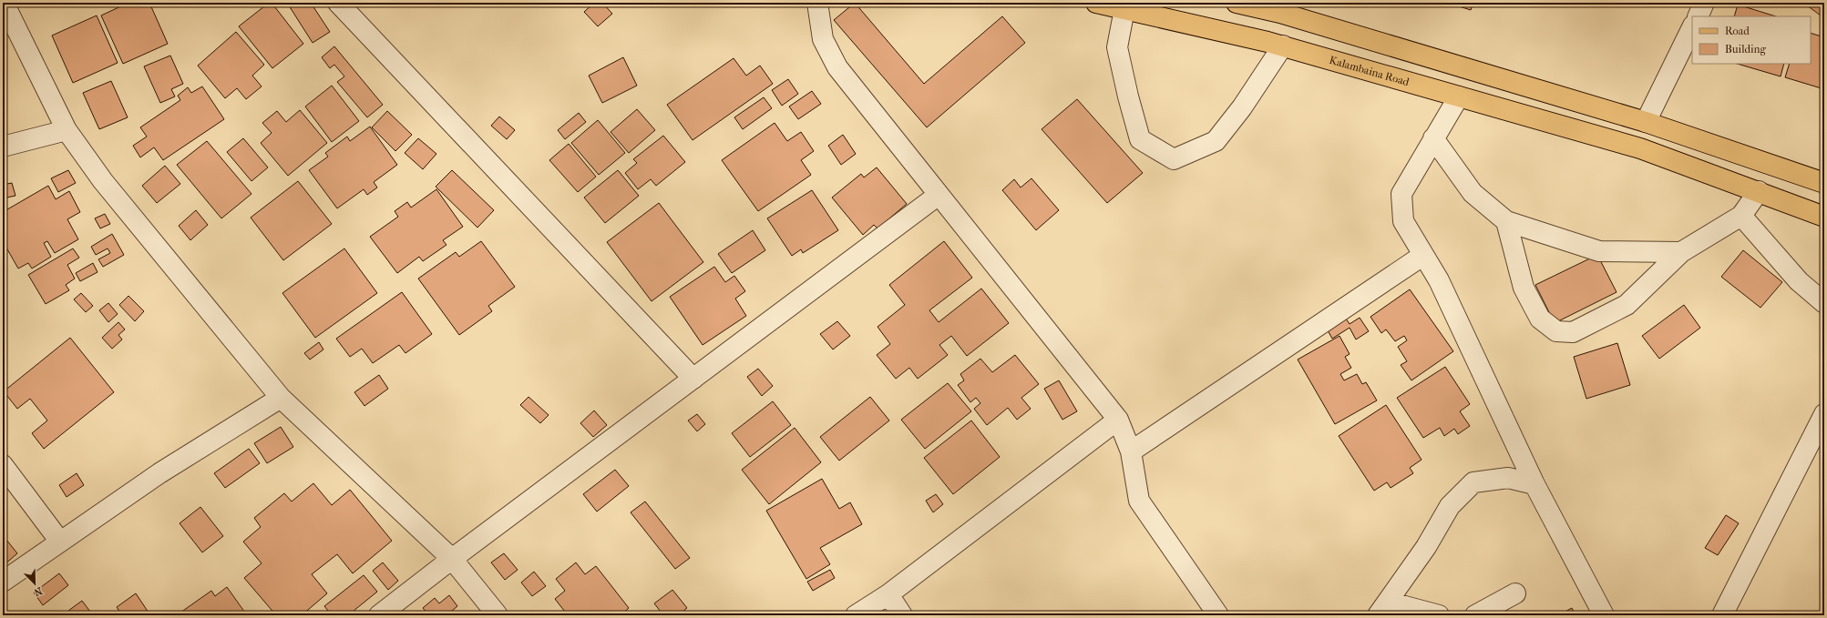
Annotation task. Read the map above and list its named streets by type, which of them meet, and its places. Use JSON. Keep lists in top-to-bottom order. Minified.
{"streets":{"main road":["Kalambaina Road"]},"legend":["Road","Building"],"north":"bottom right"}
